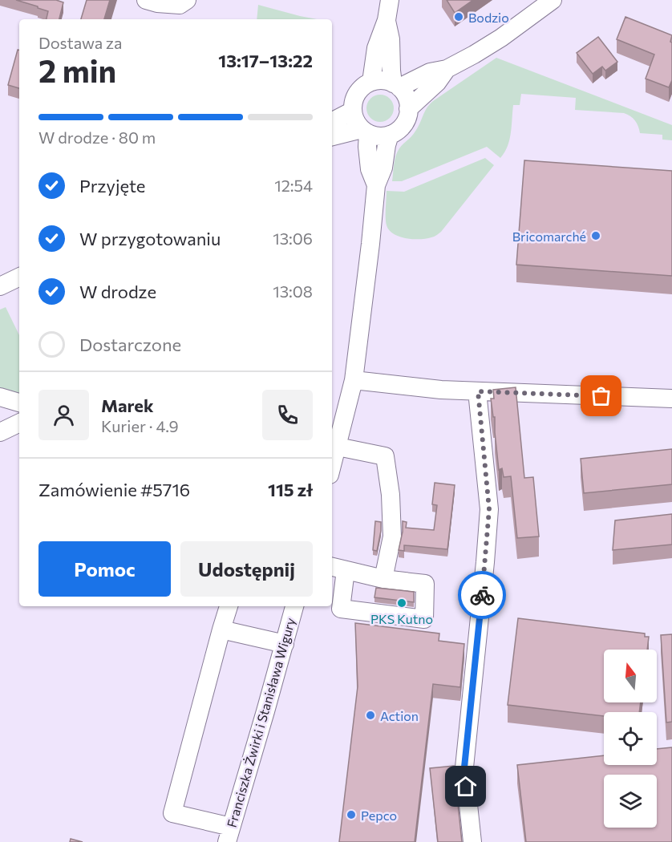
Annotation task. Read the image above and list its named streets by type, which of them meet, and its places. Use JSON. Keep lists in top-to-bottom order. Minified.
{"streets":{"street":["Franciszka Żwirki i Stanisława Wigury"]},"places":["Bodzio","Bricomarché","PKS Kutno","Action","Pepco"],"north":"top","page":{"heading":["2 min","Dostawa za","13:17–13:22"],"panel":["Marek","Kurier · 4.9","Zamówienie #5716","115 zł"],"bar":"W drodze · 80 m","list":[["Przyjęte","12:54"],["W przygotowaniu","13:06"],["W drodze","13:08"],"Dostarczone"],"buttons":["Pomoc","Udostępnij"]}}
